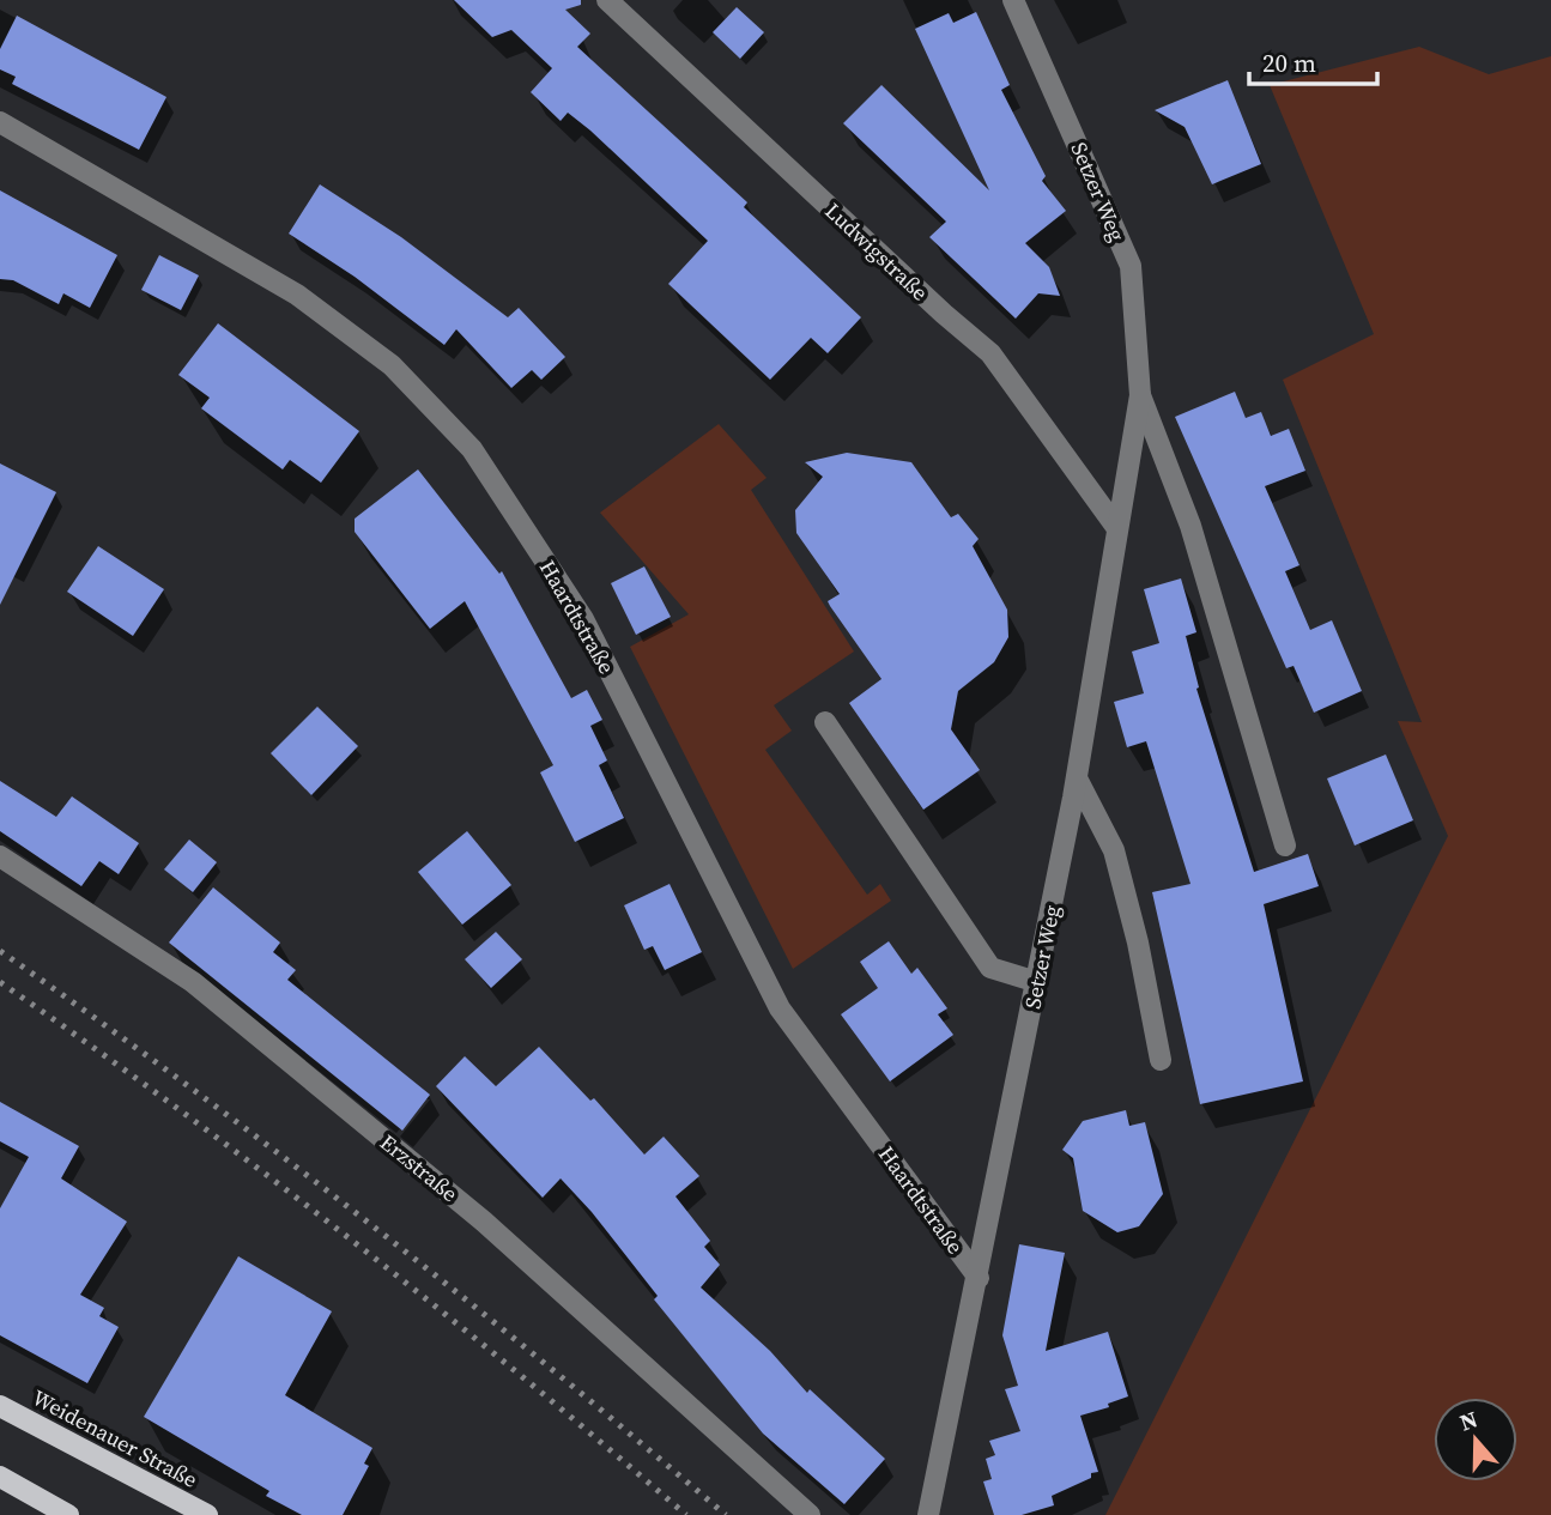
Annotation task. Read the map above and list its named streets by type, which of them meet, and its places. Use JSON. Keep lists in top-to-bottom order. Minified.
{"streets":{"main road":["Weidenauer Straße"],"street":["Setzer Weg","Ludwigstraße","Haardtstraße","Erzstraße"]},"crossings":[["Setzer Weg","Ludwigstraße"],["Setzer Weg","Haardtstraße"]],"scale_bar":"20 m","north":"top"}
